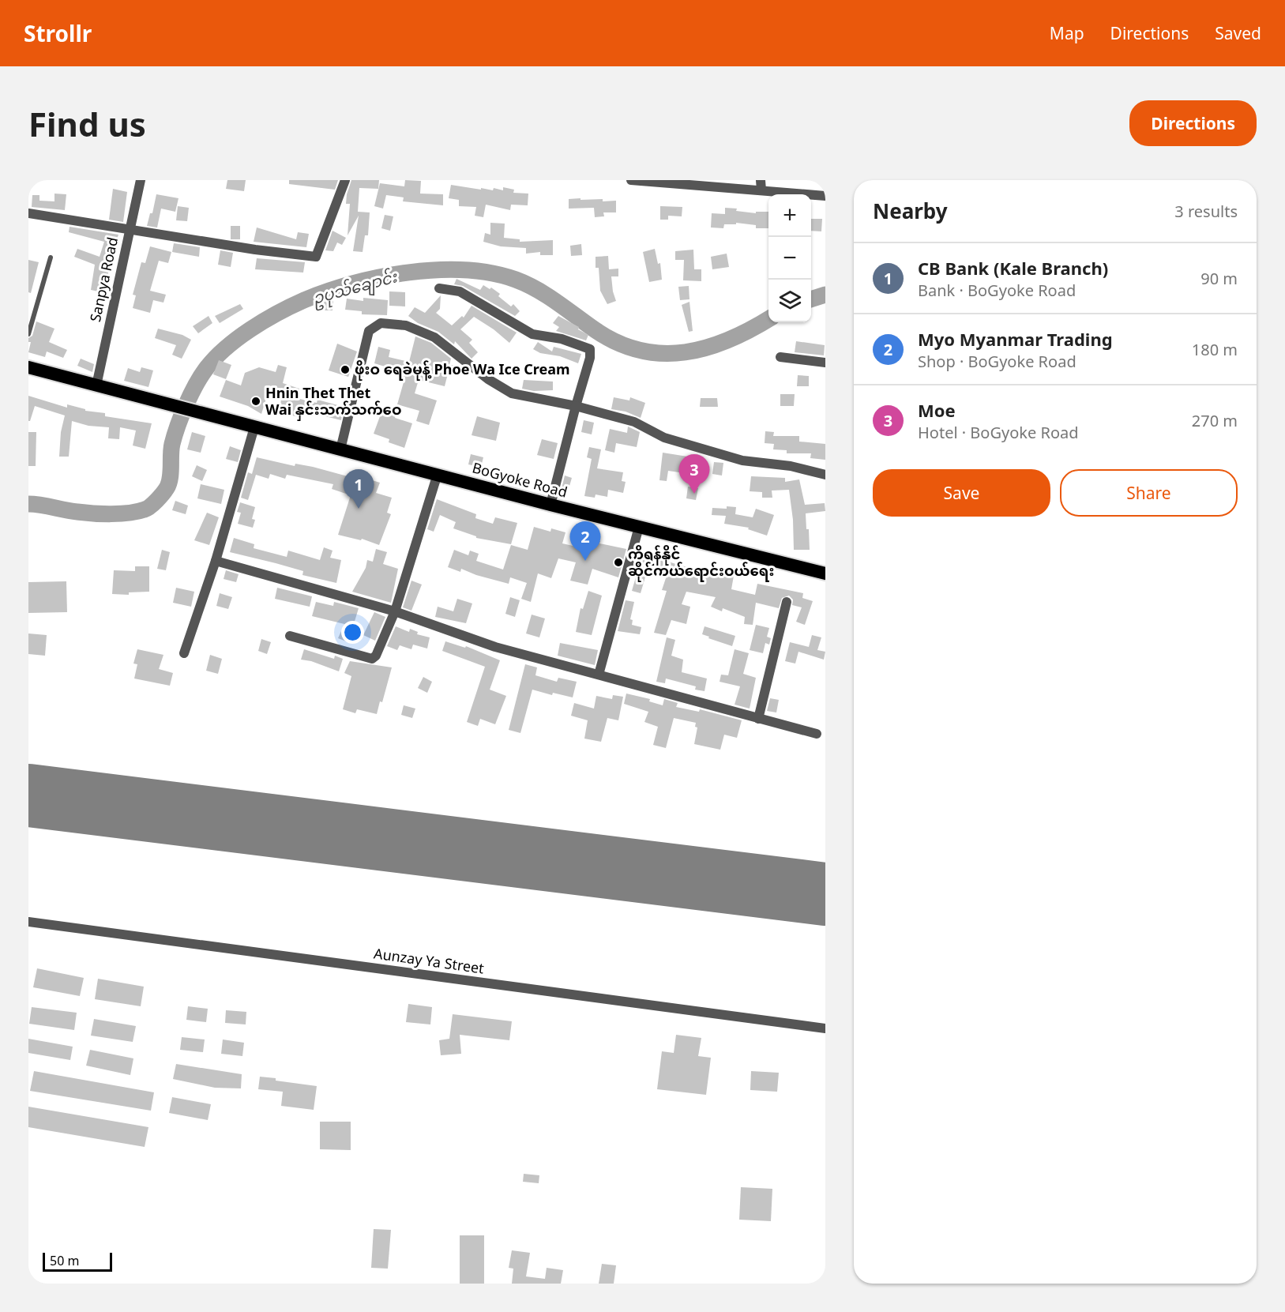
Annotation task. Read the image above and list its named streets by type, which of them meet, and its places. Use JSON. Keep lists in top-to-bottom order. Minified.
{"streets":{"highway":["BoGyoke Road"],"street":["Sanpya Road","Aunzay Ya Street"]},"crossings":[["Sanpya Road","BoGyoke Road"]],"water":["ဥပုသ်ချောင်း"],"places":["ဖိုးဝ ရေခဲမုန့် Phoe Wa Ice Cream","Hnin Thet Thet Wai နှင်းသက်သက်ဝေ","ကိုရန်နိုင် ဆိုင်ကယ်ရောင်းဝယ်ရေး"],"scale_bar":"50 m","page":{"header":"Strollr","nav":["Map","Directions","Saved"],"buttons":["Directions",["Save","Share"]],"title":"Find us","heading":["Nearby","3 results"],"map_buttons":["+","−"],"list":[{"mark":"1","name":"CB Bank (Kale Branch)","note":"Bank · BoGyoke Road","value":"90 m"},{"mark":"2","name":"Myo Myanmar Trading","note":"Shop · BoGyoke Road","value":"180 m"},{"mark":"3","name":"Moe","note":"Hotel · BoGyoke Road","value":"270 m"}],"pins":["3","1","2"],"scale":"50 m"}}
